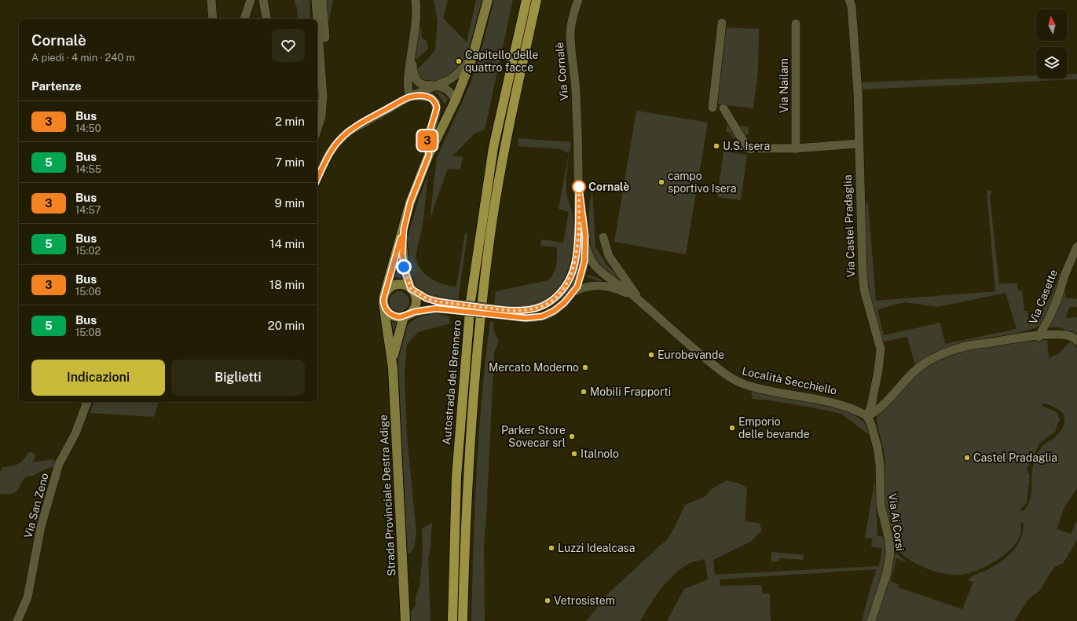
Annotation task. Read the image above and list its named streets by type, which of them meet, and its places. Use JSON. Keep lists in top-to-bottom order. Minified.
{"streets":{"highway":["Autostrada del Brennero"],"main road":["Strada Provinciale Destra Adige"],"street":["Via Cornalè","Via Nailam","Via Castel Pradaglia","Via Casette","Località Secchiello","Via San Zeno","Via Ai Corsi"]},"crossings":[["Via Castel Pradaglia","Località Secchiello"],["Via Castel Pradaglia","Via Ai Corsi"],["Località Secchiello","Via Ai Corsi"]],"places":["Capitello delle quattro facce","U.S. Isera","campo sportivo Isera","Cornalè","Eurobevande","Mercato Moderno","Mobili Frapporti","Emporio delle bevande","Parker Store Sovecar srl","Italnolo","Castel Pradaglia","Luzzi Idealcasa","Vetrosistem"],"lines":["bus line 3"],"north":"top","page":{"on_map":"3","heading":[["Cornalè","A piedi · 4 min · 240 m"],"Partenze"],"list":[{"mark":"3","name":"Bus","note":"14:50","value":"2 min"},{"mark":"5","name":"Bus","note":"14:55","value":"7 min"},{"mark":"3","name":"Bus","note":"14:57","value":"9 min"},{"mark":"5","name":"Bus","note":"15:02","value":"14 min"},{"mark":"3","name":"Bus","note":"15:06","value":"18 min"},{"mark":"5","name":"Bus","note":"15:08","value":"20 min"}],"buttons":["Indicazioni","Biglietti"]}}
